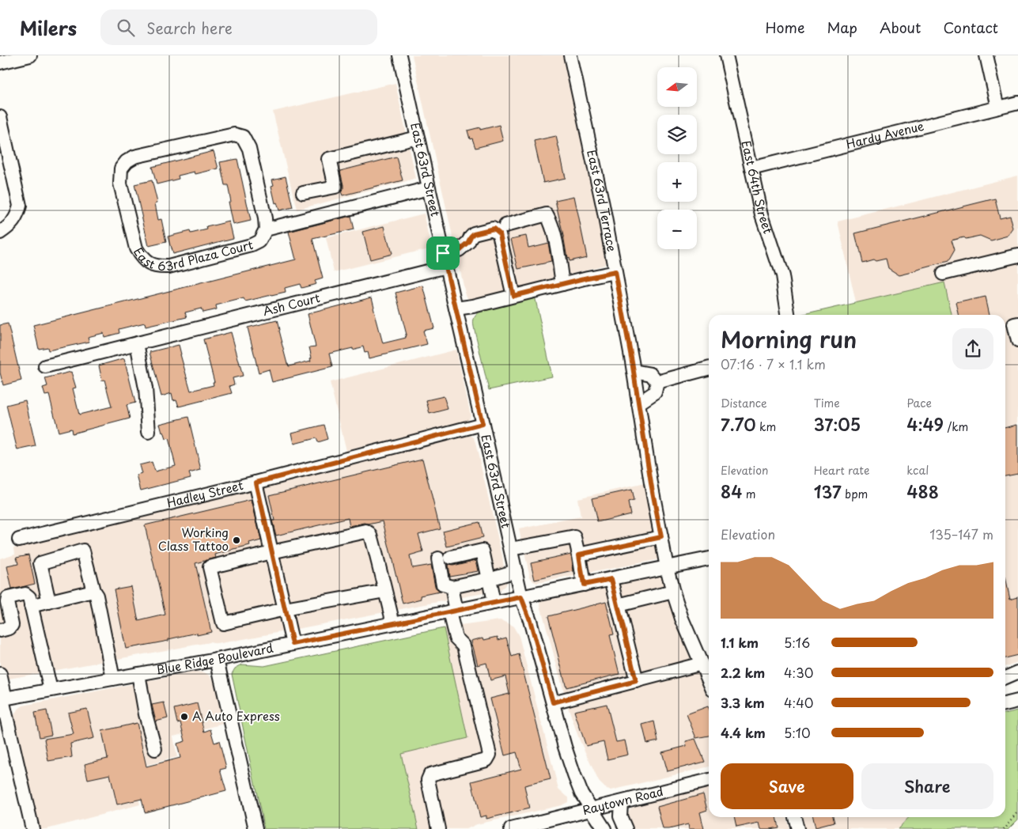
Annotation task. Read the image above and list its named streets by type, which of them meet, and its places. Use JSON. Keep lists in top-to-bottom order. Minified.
{"streets":{"street":["Hardy Avenue","East 63rd Street","East 64th Street","East 63rd Terrace","East 63rd Plaza Court","Ash Court","Hadley Street","Blue Ridge Boulevard","Raytown Road"]},"crossings":[["Hardy Avenue","East 64th Street"],["East 63rd Street","East 63rd Plaza Court"],["East 63rd Street","Ash Court"],["East 63rd Street","Hadley Street"],["East 63rd Street","Blue Ridge Boulevard"],["East 63rd Street","Raytown Road"],["East 63rd Terrace","Blue Ridge Boulevard"]],"places":["Working Class Tattoo","A Auto Express"],"north":"left","page":{"header":"Milers","search":"Search here","nav":["Home","Map","About","Contact"],"map_buttons":["+","−"],"heading":["Morning run","07:16 · 7 × 1.1 km"],"stats":[["Distance","7.70 km"],["Time","37:05"],["Pace","4:49 /km"],["Elevation","84 m"],["Heart rate","137 bpm"],["kcal","488"]],"chart":["Elevation","135–147 m"],"list":[{"name":"1.1 km","note":"5:16"},{"name":"2.2 km","note":"4:30"},{"name":"3.3 km","note":"4:40"},{"name":"4.4 km","note":"5:10"}],"buttons":["Save","Share"]}}
